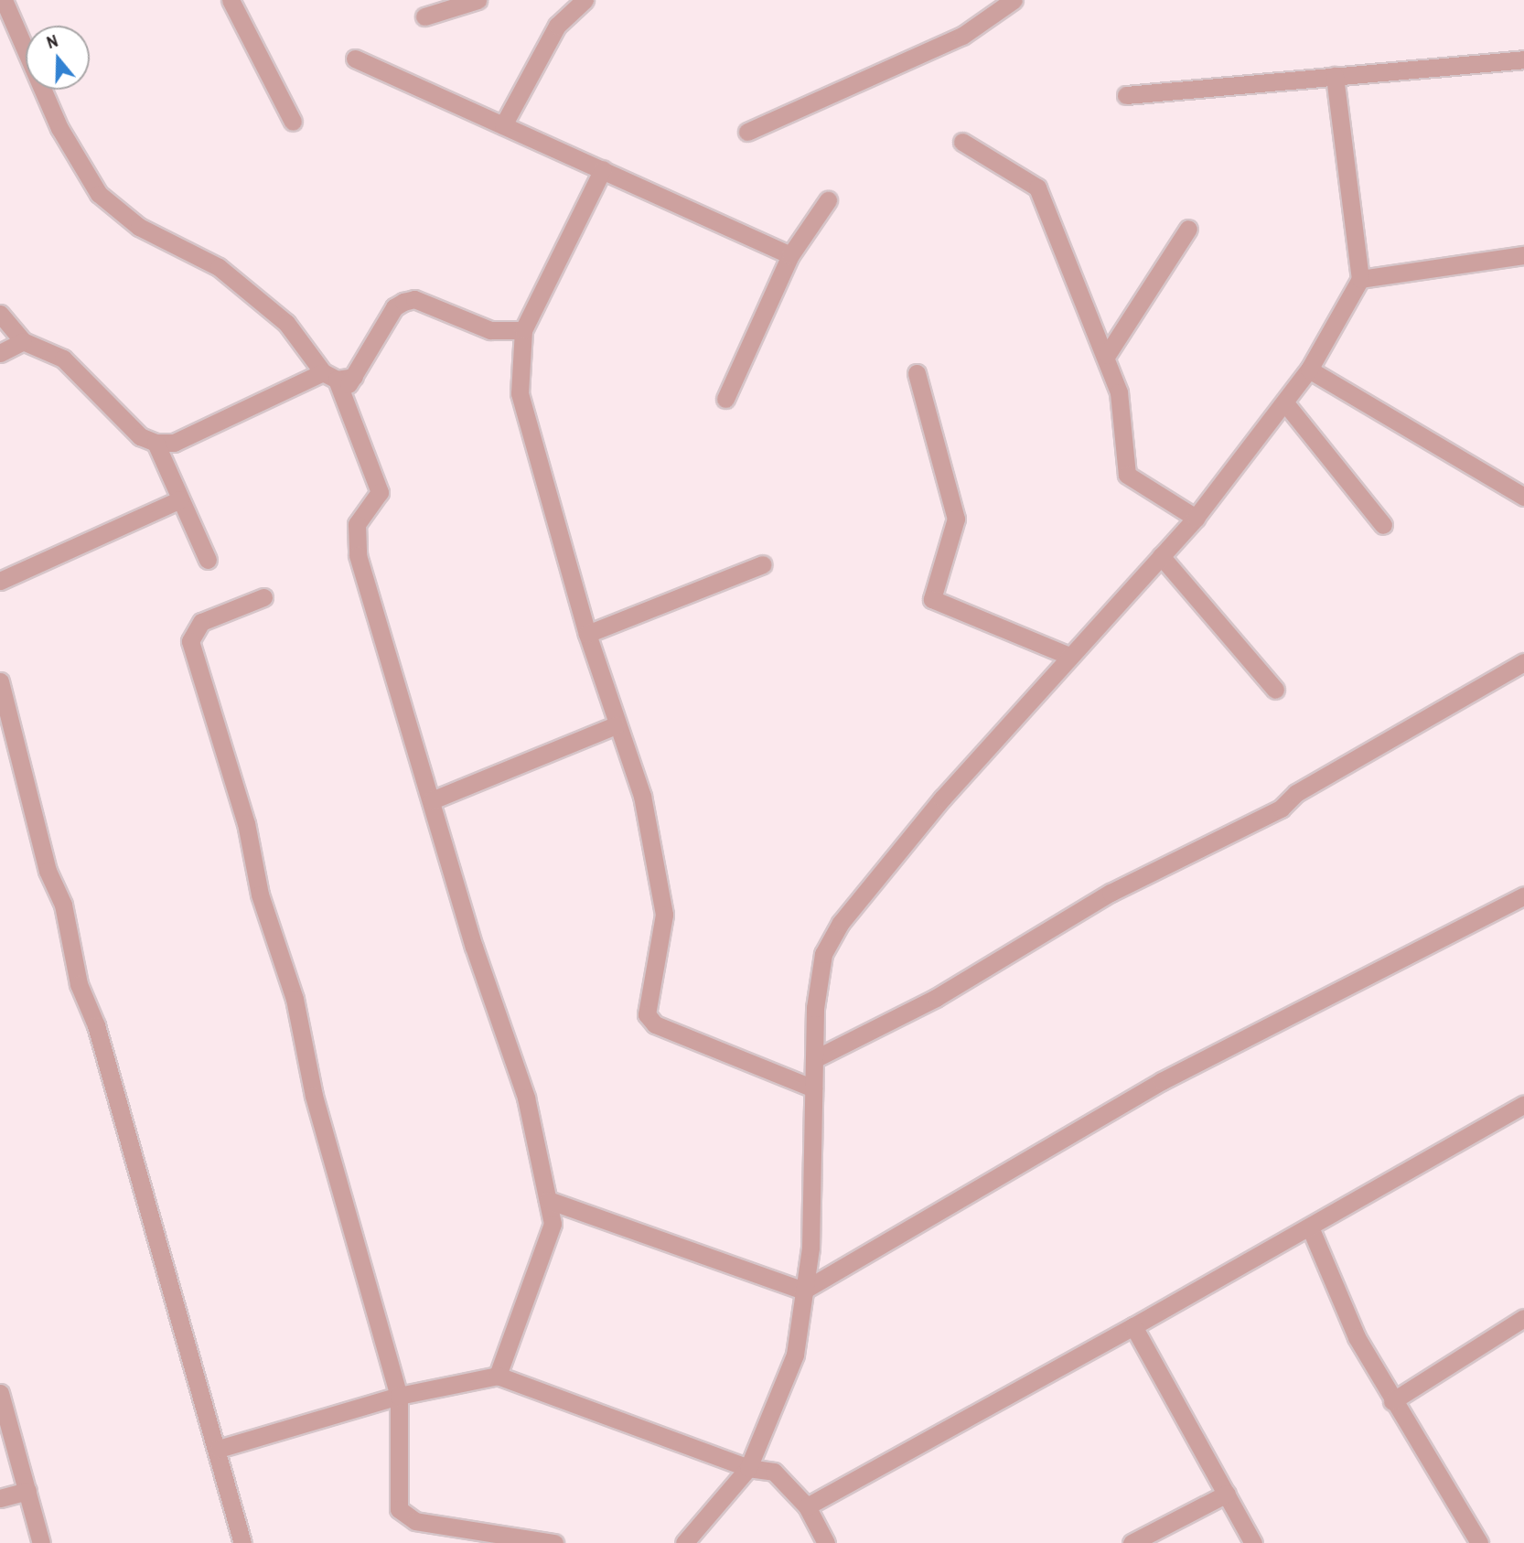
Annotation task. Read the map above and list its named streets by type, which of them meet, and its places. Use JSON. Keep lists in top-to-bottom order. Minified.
{"north":"top"}
